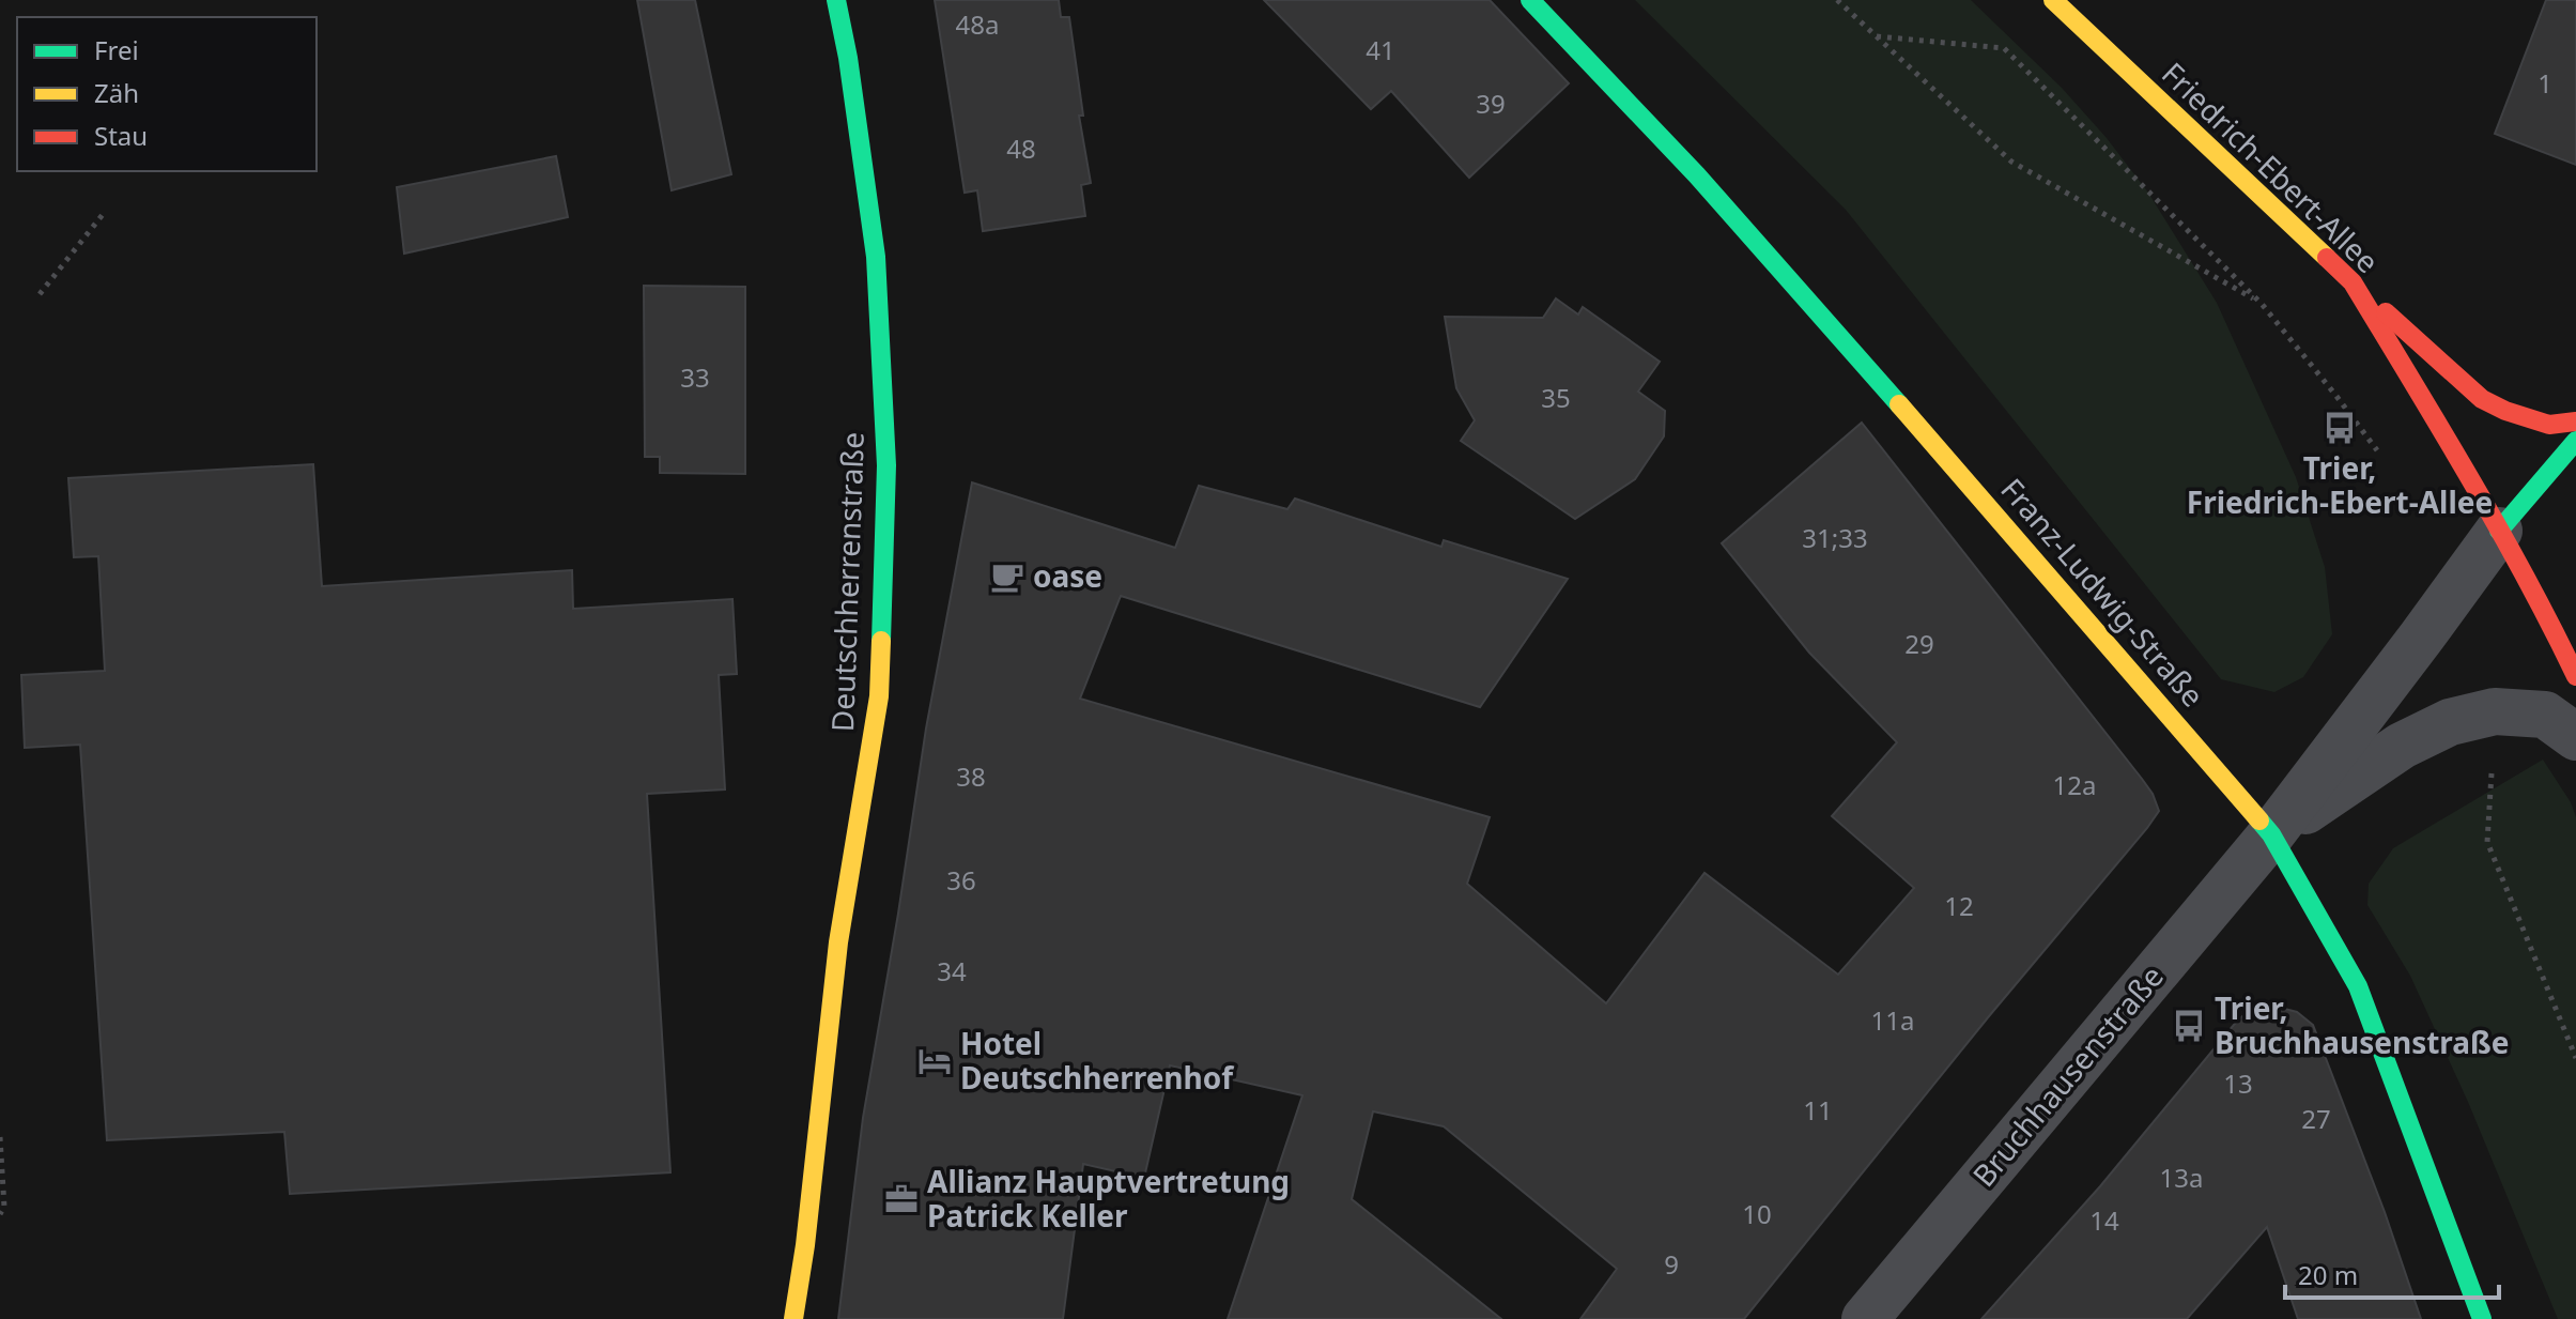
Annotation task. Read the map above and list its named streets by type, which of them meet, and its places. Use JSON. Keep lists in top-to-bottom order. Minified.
{"streets":{"street":["Friedrich-Ebert-Allee","Deutschherrenstraße","Franz-Ludwig-Straße","Bruchhausenstraße"]},"crossings":[["Friedrich-Ebert-Allee","Bruchhausenstraße"],["Franz-Ludwig-Straße","Bruchhausenstraße"]],"places":{"bus stop":["Trier, Friedrich-Ebert-Allee","Trier, Bruchhausenstraße"],"cafe":["oase"],"hotel":["Hotel Deutschherrenhof"],"office":["Allianz Hauptvertretung Patrick Keller"]},"house_numbers":["48a","41","1","39","48","33","35","31;33","29","38","12a","36","12","34","11a","13","11","27","13a","10","14","9"],"legend":["Frei","Zäh","Stau"],"scale_bar":"20 m"}
